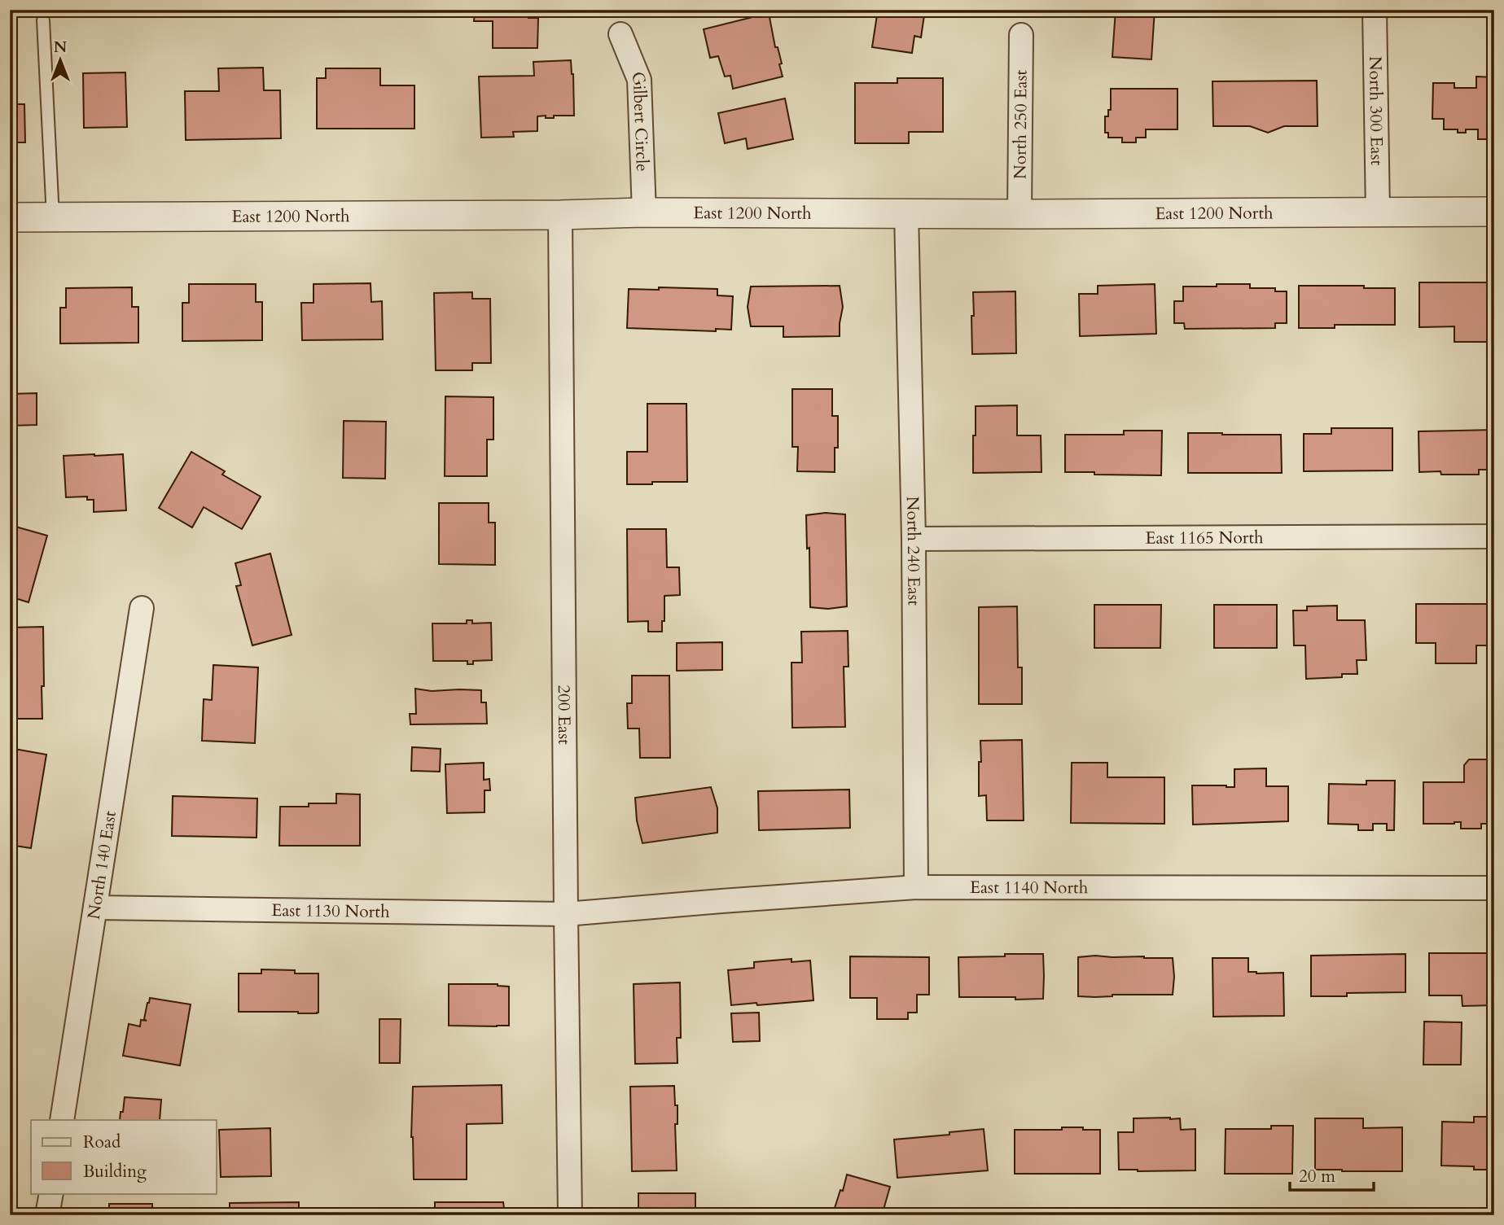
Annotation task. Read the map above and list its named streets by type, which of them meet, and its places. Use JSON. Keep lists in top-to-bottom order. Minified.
{"streets":{"street":["North 300 East","Gilbert Circle","North 250 East","East 1200 North","East 1165 North","North 240 East","200 East","North 140 East","East 1140 North","East 1130 North"]},"crossings":[["North 300 East","East 1200 North"],["Gilbert Circle","East 1200 North"],["North 250 East","East 1200 North"],["East 1200 North","North 240 East"],["East 1200 North","200 East"],["East 1165 North","North 240 East"],["North 240 East","East 1140 North"],["200 East","East 1140 North"],["200 East","East 1130 North"],["North 140 East","East 1130 North"],["East 1140 North","East 1130 North"]],"legend":["Road","Building"],"scale_bar":"20 m","north":"top"}
